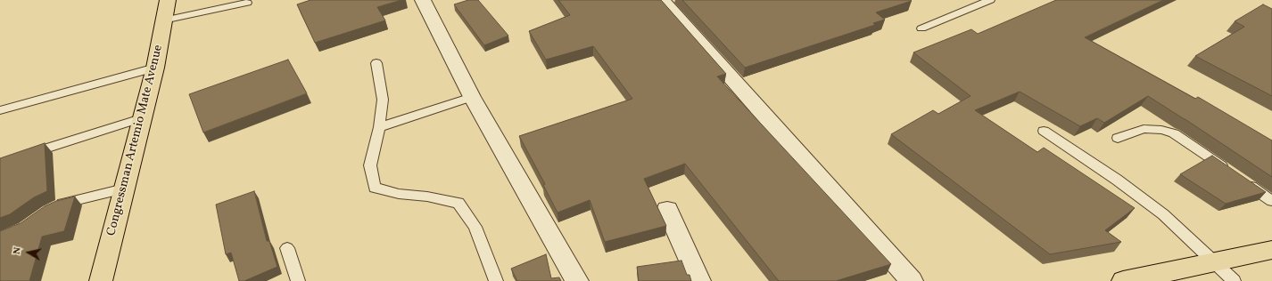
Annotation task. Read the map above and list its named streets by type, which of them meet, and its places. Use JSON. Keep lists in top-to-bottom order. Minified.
{"streets":{"main road":["Congressman Artemio Mate Avenue"]},"north":"left"}
